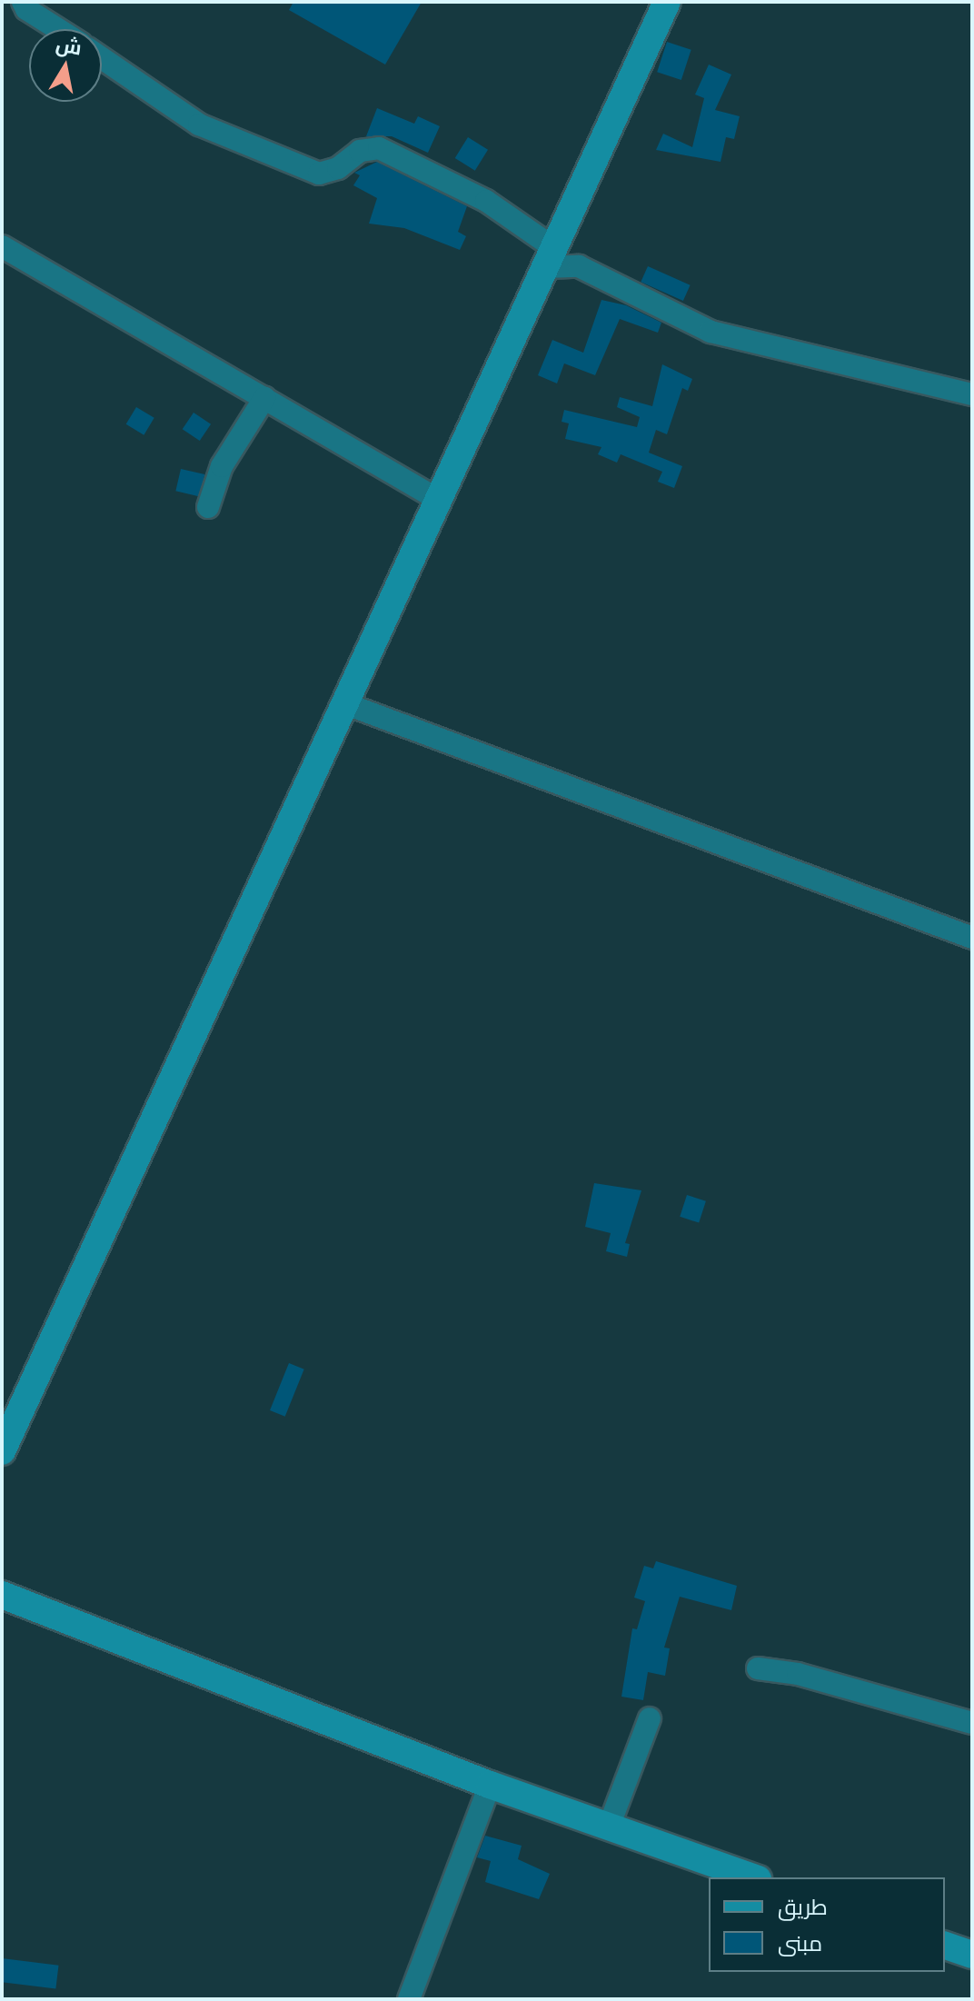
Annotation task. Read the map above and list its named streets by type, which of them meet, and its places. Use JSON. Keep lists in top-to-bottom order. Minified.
{"legend":["طريق","مبنى"],"north":"top"}
